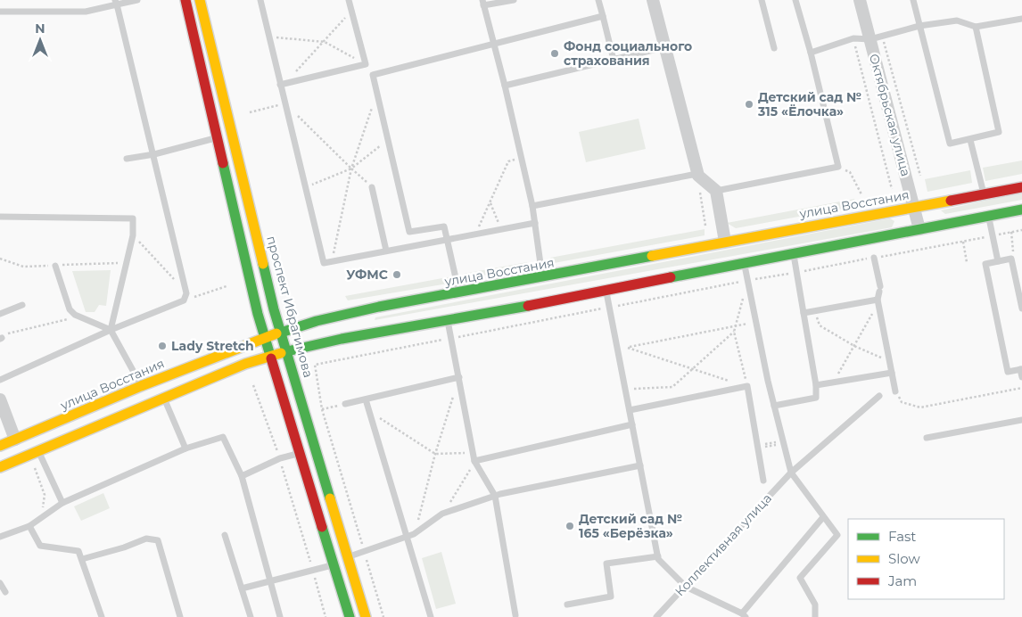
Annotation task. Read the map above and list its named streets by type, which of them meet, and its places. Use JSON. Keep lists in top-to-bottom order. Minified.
{"streets":{"main road":["улица Восстания","проспект Ибрагимова"],"street":["Октябрьская улица"],"lane":["Коллективная улица"]},"crossings":[["Октябрьская улица","улица Восстания"],["улица Восстания","проспект Ибрагимова"]],"places":["Фонд социального страхования","Детский сад № 315 «Ёлочка»","УФМС","Lady Stretch","Детский сад № 165 «Берёзка»"],"legend":["Fast","Slow","Jam"],"north":"top"}
